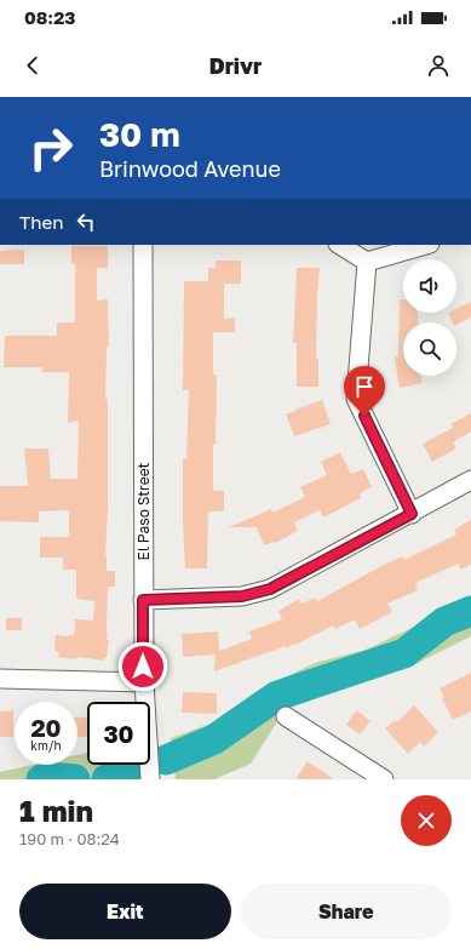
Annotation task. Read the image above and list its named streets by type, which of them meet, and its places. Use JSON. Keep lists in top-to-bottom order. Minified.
{"streets":{"street":["El Paso Street"]},"page":{"status":"08:23","header":"Drivr","turn":["30 m","Brinwood Avenue"],"then":"Then","speed":"20 km/h","limit":"30","heading":["1 min","190 m · 08:24"],"buttons":["Exit","Share"]}}
